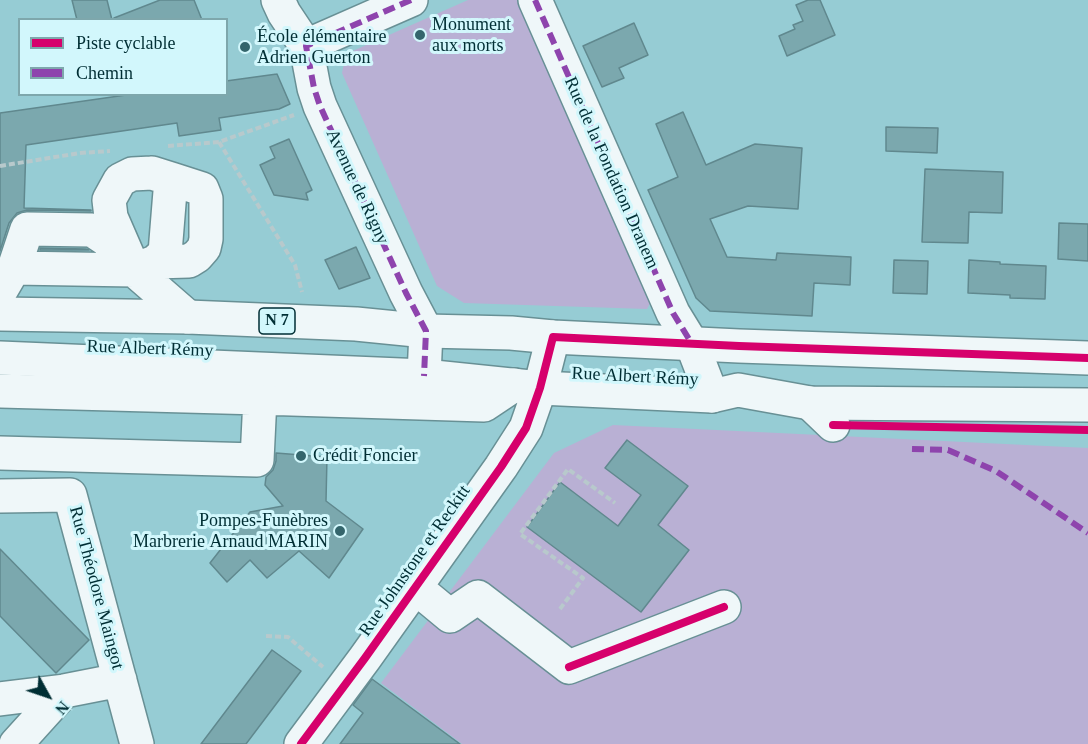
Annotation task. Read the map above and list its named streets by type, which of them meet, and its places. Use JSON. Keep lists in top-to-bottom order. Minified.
{"streets":{"main road":["Rue de la Fondation Dranem","Avenue de Rigny","N 7","Rue Albert Rémy","Rue Johnstone et Reckitt","Rue Théodore Maingot"]},"crossings":[["Rue de la Fondation Dranem","Rue Albert Rémy"],["Avenue de Rigny","Rue Albert Rémy"],["Rue Albert Rémy","Rue Johnstone et Reckitt"]],"places":["Monument aux morts","École élémentaire Adrien Guerton","Crédit Foncier","Pompes-Funèbres Marbrerie Arnaud MARIN"],"legend":["Piste cyclable","Chemin"],"north":"bottom right"}
